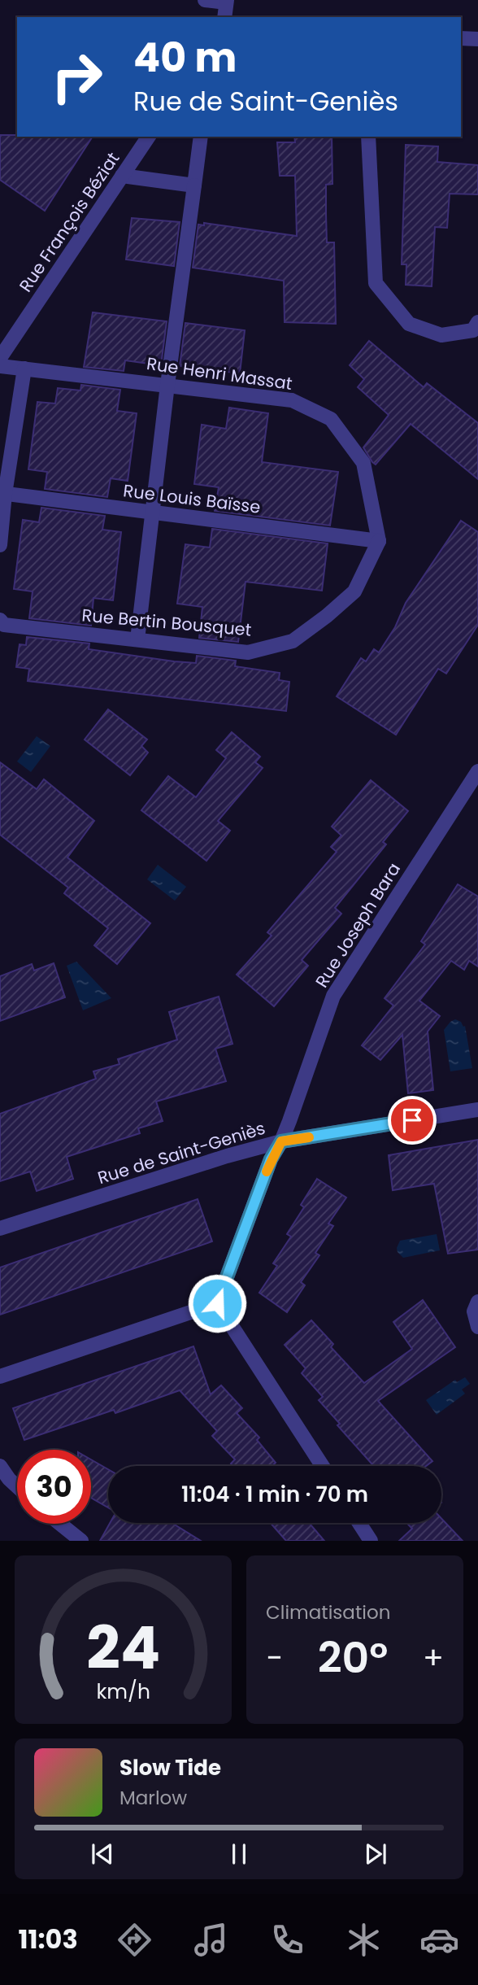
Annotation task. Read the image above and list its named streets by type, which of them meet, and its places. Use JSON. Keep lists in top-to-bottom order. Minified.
{"streets":{"street":["Rue François Béziat","Rue Henri Massat","Rue Louis Baïsse","Rue Bertin Bousquet","Rue Joseph Bara","Rue de Saint-Geniès"]},"crossings":[["Rue Henri Massat","Rue Louis Baïsse"],["Rue Henri Massat","Rue Bertin Bousquet"],["Rue Louis Baïsse","Rue Bertin Bousquet"],["Rue Joseph Bara","Rue de Saint-Geniès"]],"page":{"turn":["40 m","Rue de Saint-Geniès"],"limit":"30","trip":"11:04 · 1 min · 70 m","tile":"Climatisation","heat":["−","20°","+"],"song":["Slow Tide","Marlow"],"tabs":"11:03","gauge":["24","km/h"]}}
